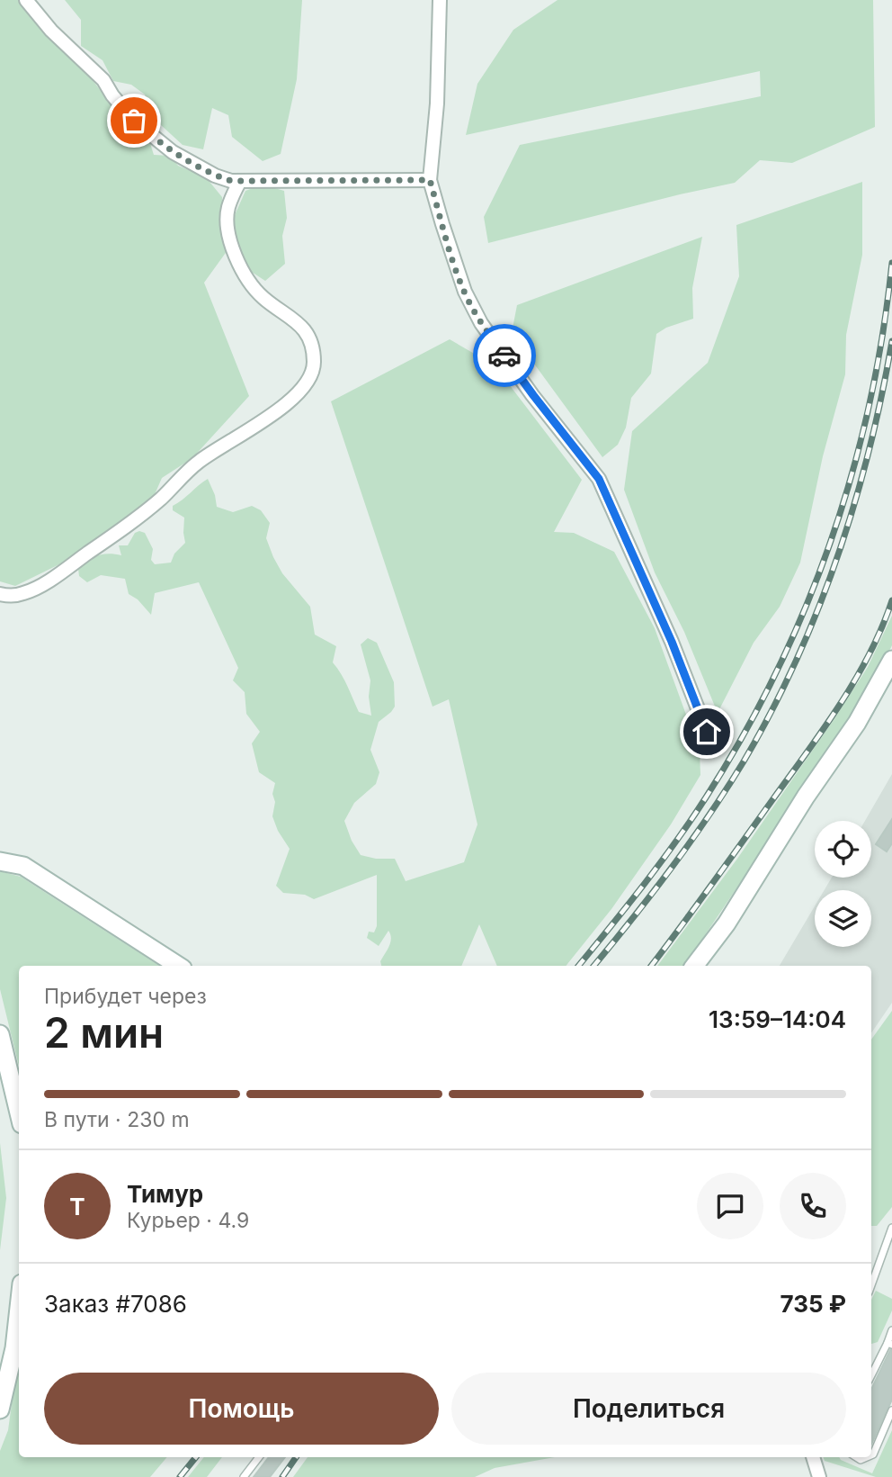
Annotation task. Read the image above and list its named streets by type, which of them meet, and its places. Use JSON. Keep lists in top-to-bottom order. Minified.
{"page":{"heading":["2 мин","Прибудет через","13:59–14:04"],"panel":["Тимур","Курьер · 4.9","Заказ #7086","735 ₽"],"bar":"В пути · 230 m","round":"Т","buttons":["Помощь","Поделиться"]}}
